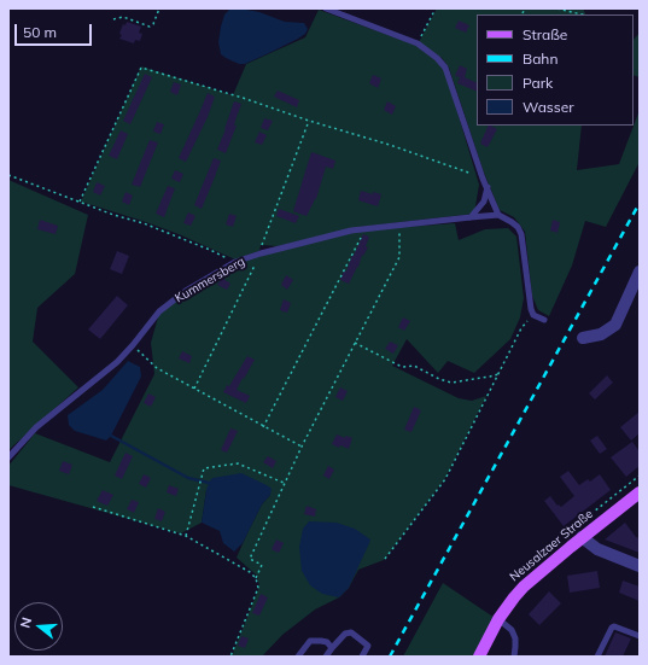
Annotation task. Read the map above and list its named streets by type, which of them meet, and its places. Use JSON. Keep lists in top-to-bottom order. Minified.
{"streets":{"main road":["Neusalzaer Straße"],"lane":["Kummersberg"]},"legend":["Straße","Bahn","Park","Wasser"],"scale_bar":"50 m","north":"left"}
